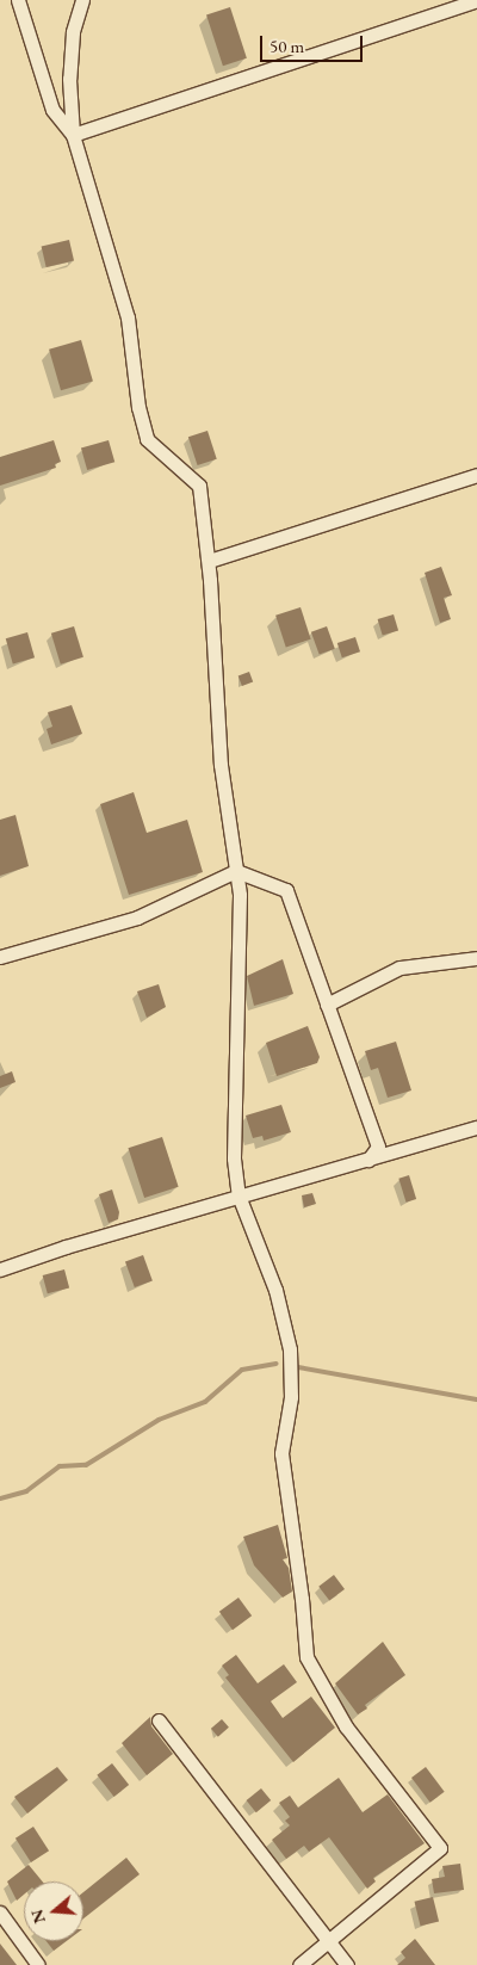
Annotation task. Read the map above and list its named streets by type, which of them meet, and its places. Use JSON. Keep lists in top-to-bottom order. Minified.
{"scale_bar":"50 m","north":"left"}
